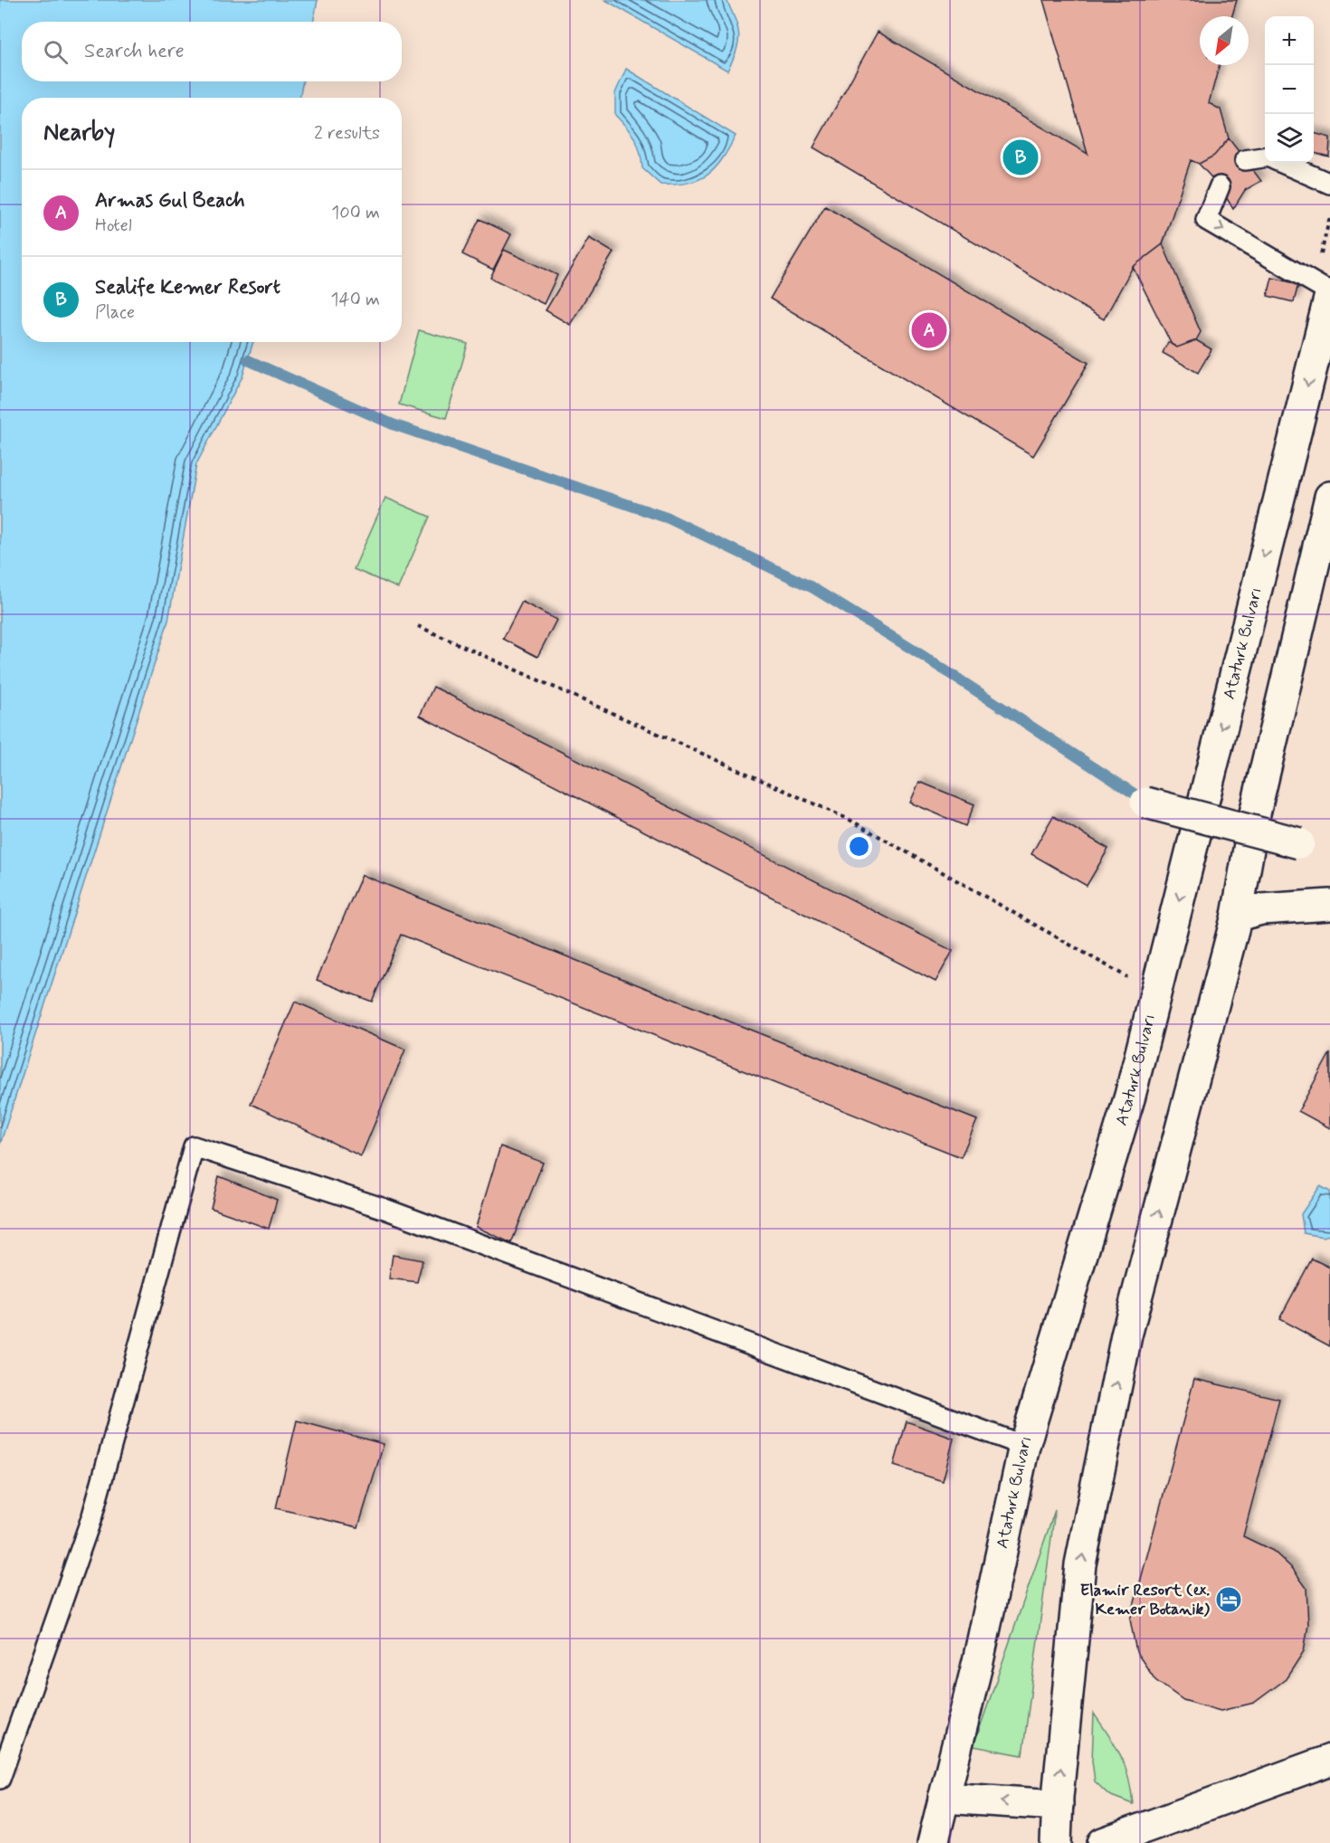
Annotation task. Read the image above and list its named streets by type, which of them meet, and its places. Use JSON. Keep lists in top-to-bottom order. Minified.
{"streets":{"main road":["Ataturk Bulvarı"]},"places":{"hotel":["Elamir Resort (ex. Kemer Botanik)"]},"north":"bottom left","page":{"map_buttons":["+","−"],"search":"Search here","heading":["Nearby","2 results"],"pins":["B","A"],"list":[{"mark":"A","name":"Armas Gul Beach","note":"Hotel","value":"100 m"},{"mark":"B","name":"Sealife Kemer Resort","note":"Place","value":"140 m"}]}}
